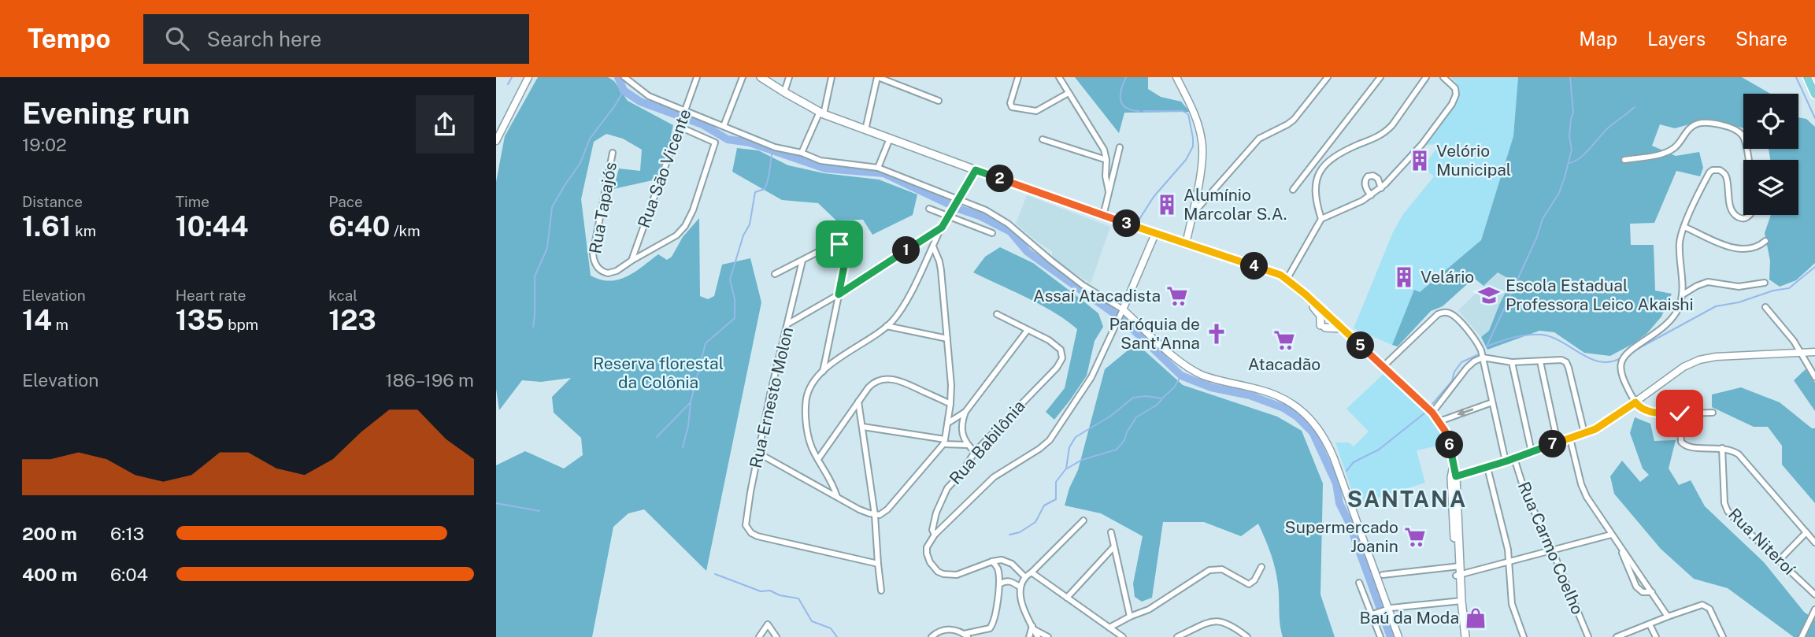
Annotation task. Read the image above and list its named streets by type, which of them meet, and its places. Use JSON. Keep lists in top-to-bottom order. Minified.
{"streets":{"street":["Rua São Vicente","Rua Tapajós","Rua Ernesto Molon","Rua Babilônia","Rua Niteroí","Rua Carmo Coelho"]},"crossings":[["Rua São Vicente","Rua Tapajós"]],"districts":["SANTANA"],"parks":["Reserva florestal da Colônia"],"places":{"building":["Velório Municipal","Alumínio Marcolar S.A.","Velário"],"school or university":["Escola Estadual Professora Leico Akaishi"],"supermarket":["Assaí Atacadista","Atacadão","Supermercado Joanin"],"church":["Paróquia de Sant'Anna"],"shop":["Baú da Moda"]},"page":{"header":"Tempo","search":"Search here","nav":["Map","Layers","Share"],"heading":["Evening run","19:02"],"pins":["2","3","1","4","5","7","6"],"stats":[["Distance","1.61 km"],["Time","10:44"],["Pace","6:40 /km"],["Elevation","14 m"],["Heart rate","135 bpm"],["kcal","123"]],"chart":["Elevation","186–196 m"],"list":[{"name":"200 m","note":"6:13"},{"name":"400 m","note":"6:04"}]}}
